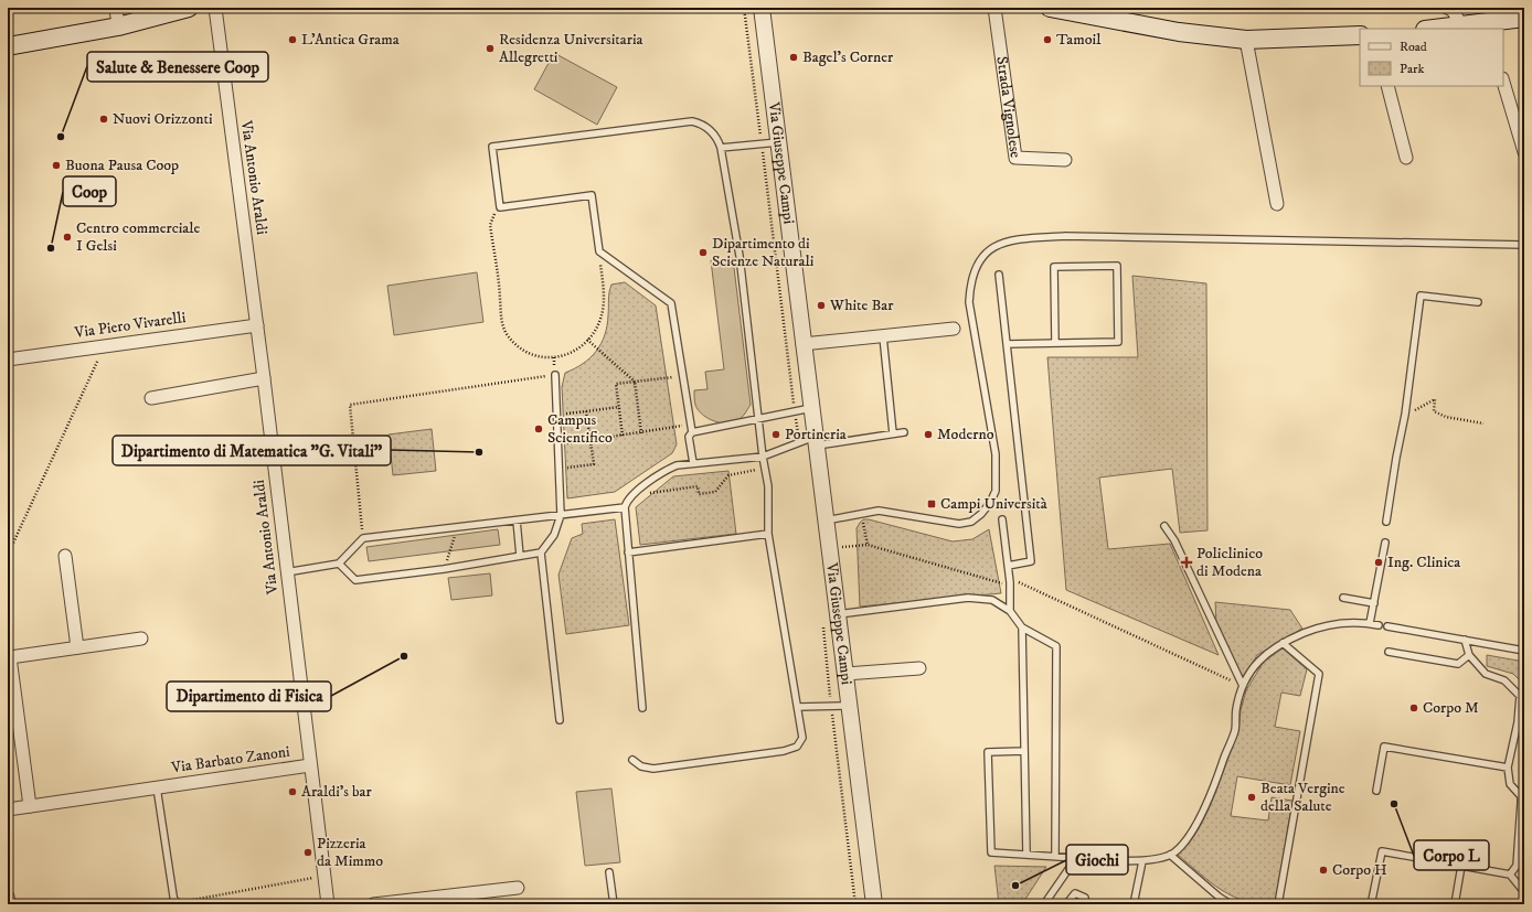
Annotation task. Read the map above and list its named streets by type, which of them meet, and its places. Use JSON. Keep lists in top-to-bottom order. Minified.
{"streets":{"street":["Strada Vignolese","Via Giuseppe Campi","Via Antonio Araldi","Via Piero Vivarelli","Via Barbato Zanoni"]},"crossings":[["Via Antonio Araldi","Via Piero Vivarelli"],["Via Antonio Araldi","Via Barbato Zanoni"]],"places":{"other":["L'Antica Grama","Tamoil","Residenza Universitaria Allegretti","Bagel's Corner","Nuovi Orizzonti","Salute & Benessere Coop","Buona Pausa Coop","Centro commerciale I Gelsi","Coop","Dipartimento di Scienze Naturali","White Bar","Campus Scientifico","Portineria","Moderno","Dipartimento di Matematica \"G. Vitali\"","Ing. Clinica","Dipartimento di Fisica","Corpo M","Araldi's bar","Beata Vergine della Salute","Corpo L","Pizzeria da Mimmo","Corpo H","Giochi"],"transit":["Campi Università"],"health":["Policlinico di Modena"]},"legend":["Road","Park"]}
